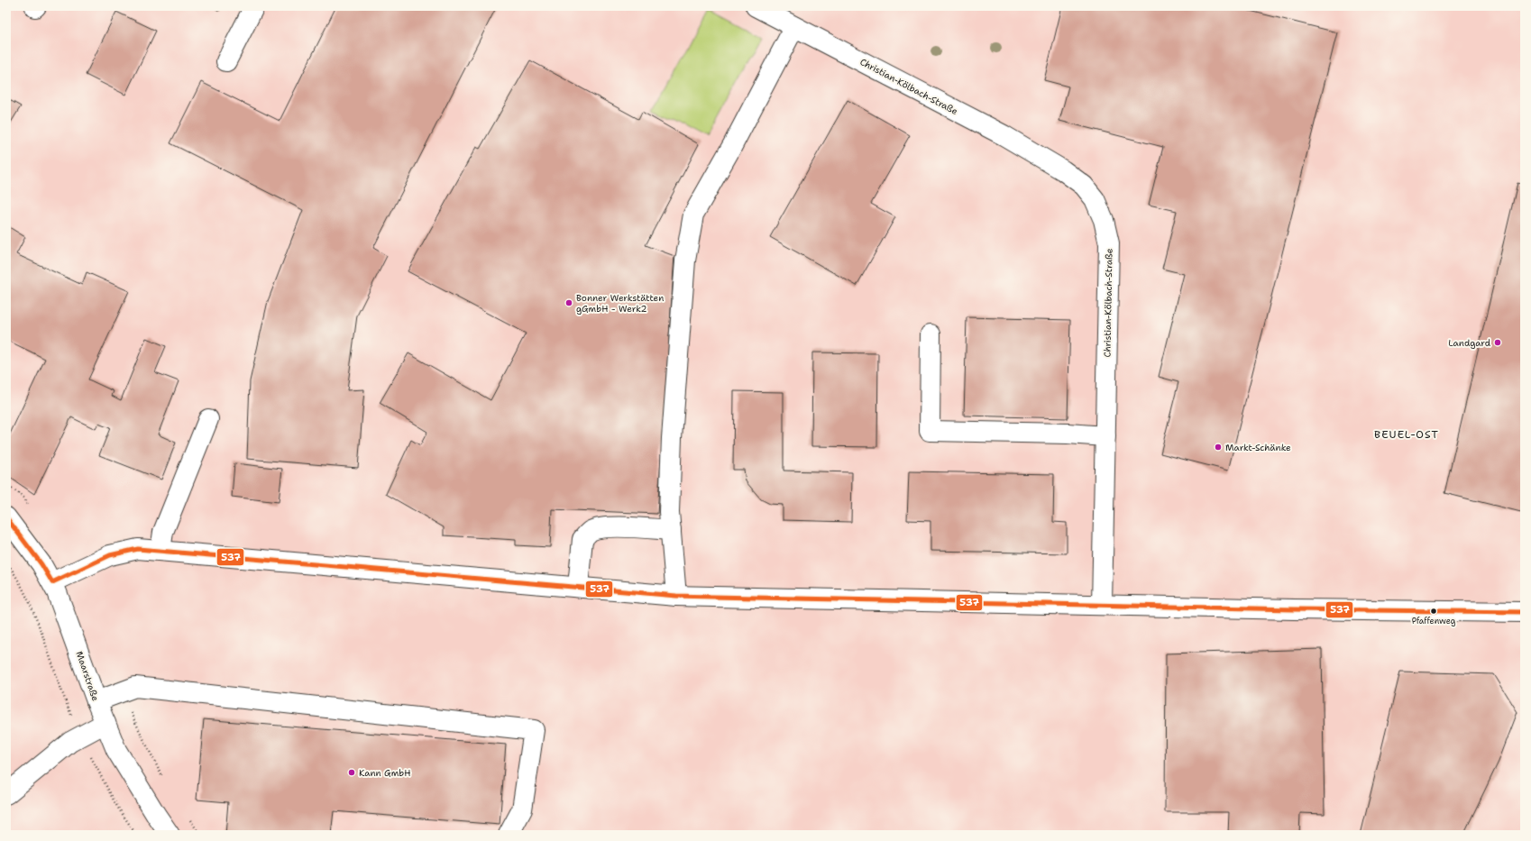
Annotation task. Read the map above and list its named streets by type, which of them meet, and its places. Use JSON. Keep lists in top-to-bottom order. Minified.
{"streets":{"street":["Christian-Kölbach-Straße","Maarstraße"]},"districts":["BEUEL-OST"],"places":["Bonner Werkstätten gGmbH - Werk2","Landgard","Markt-Schänke","Pfaffenweg","Kann GmbH"],"lines":["transit line 537"]}
